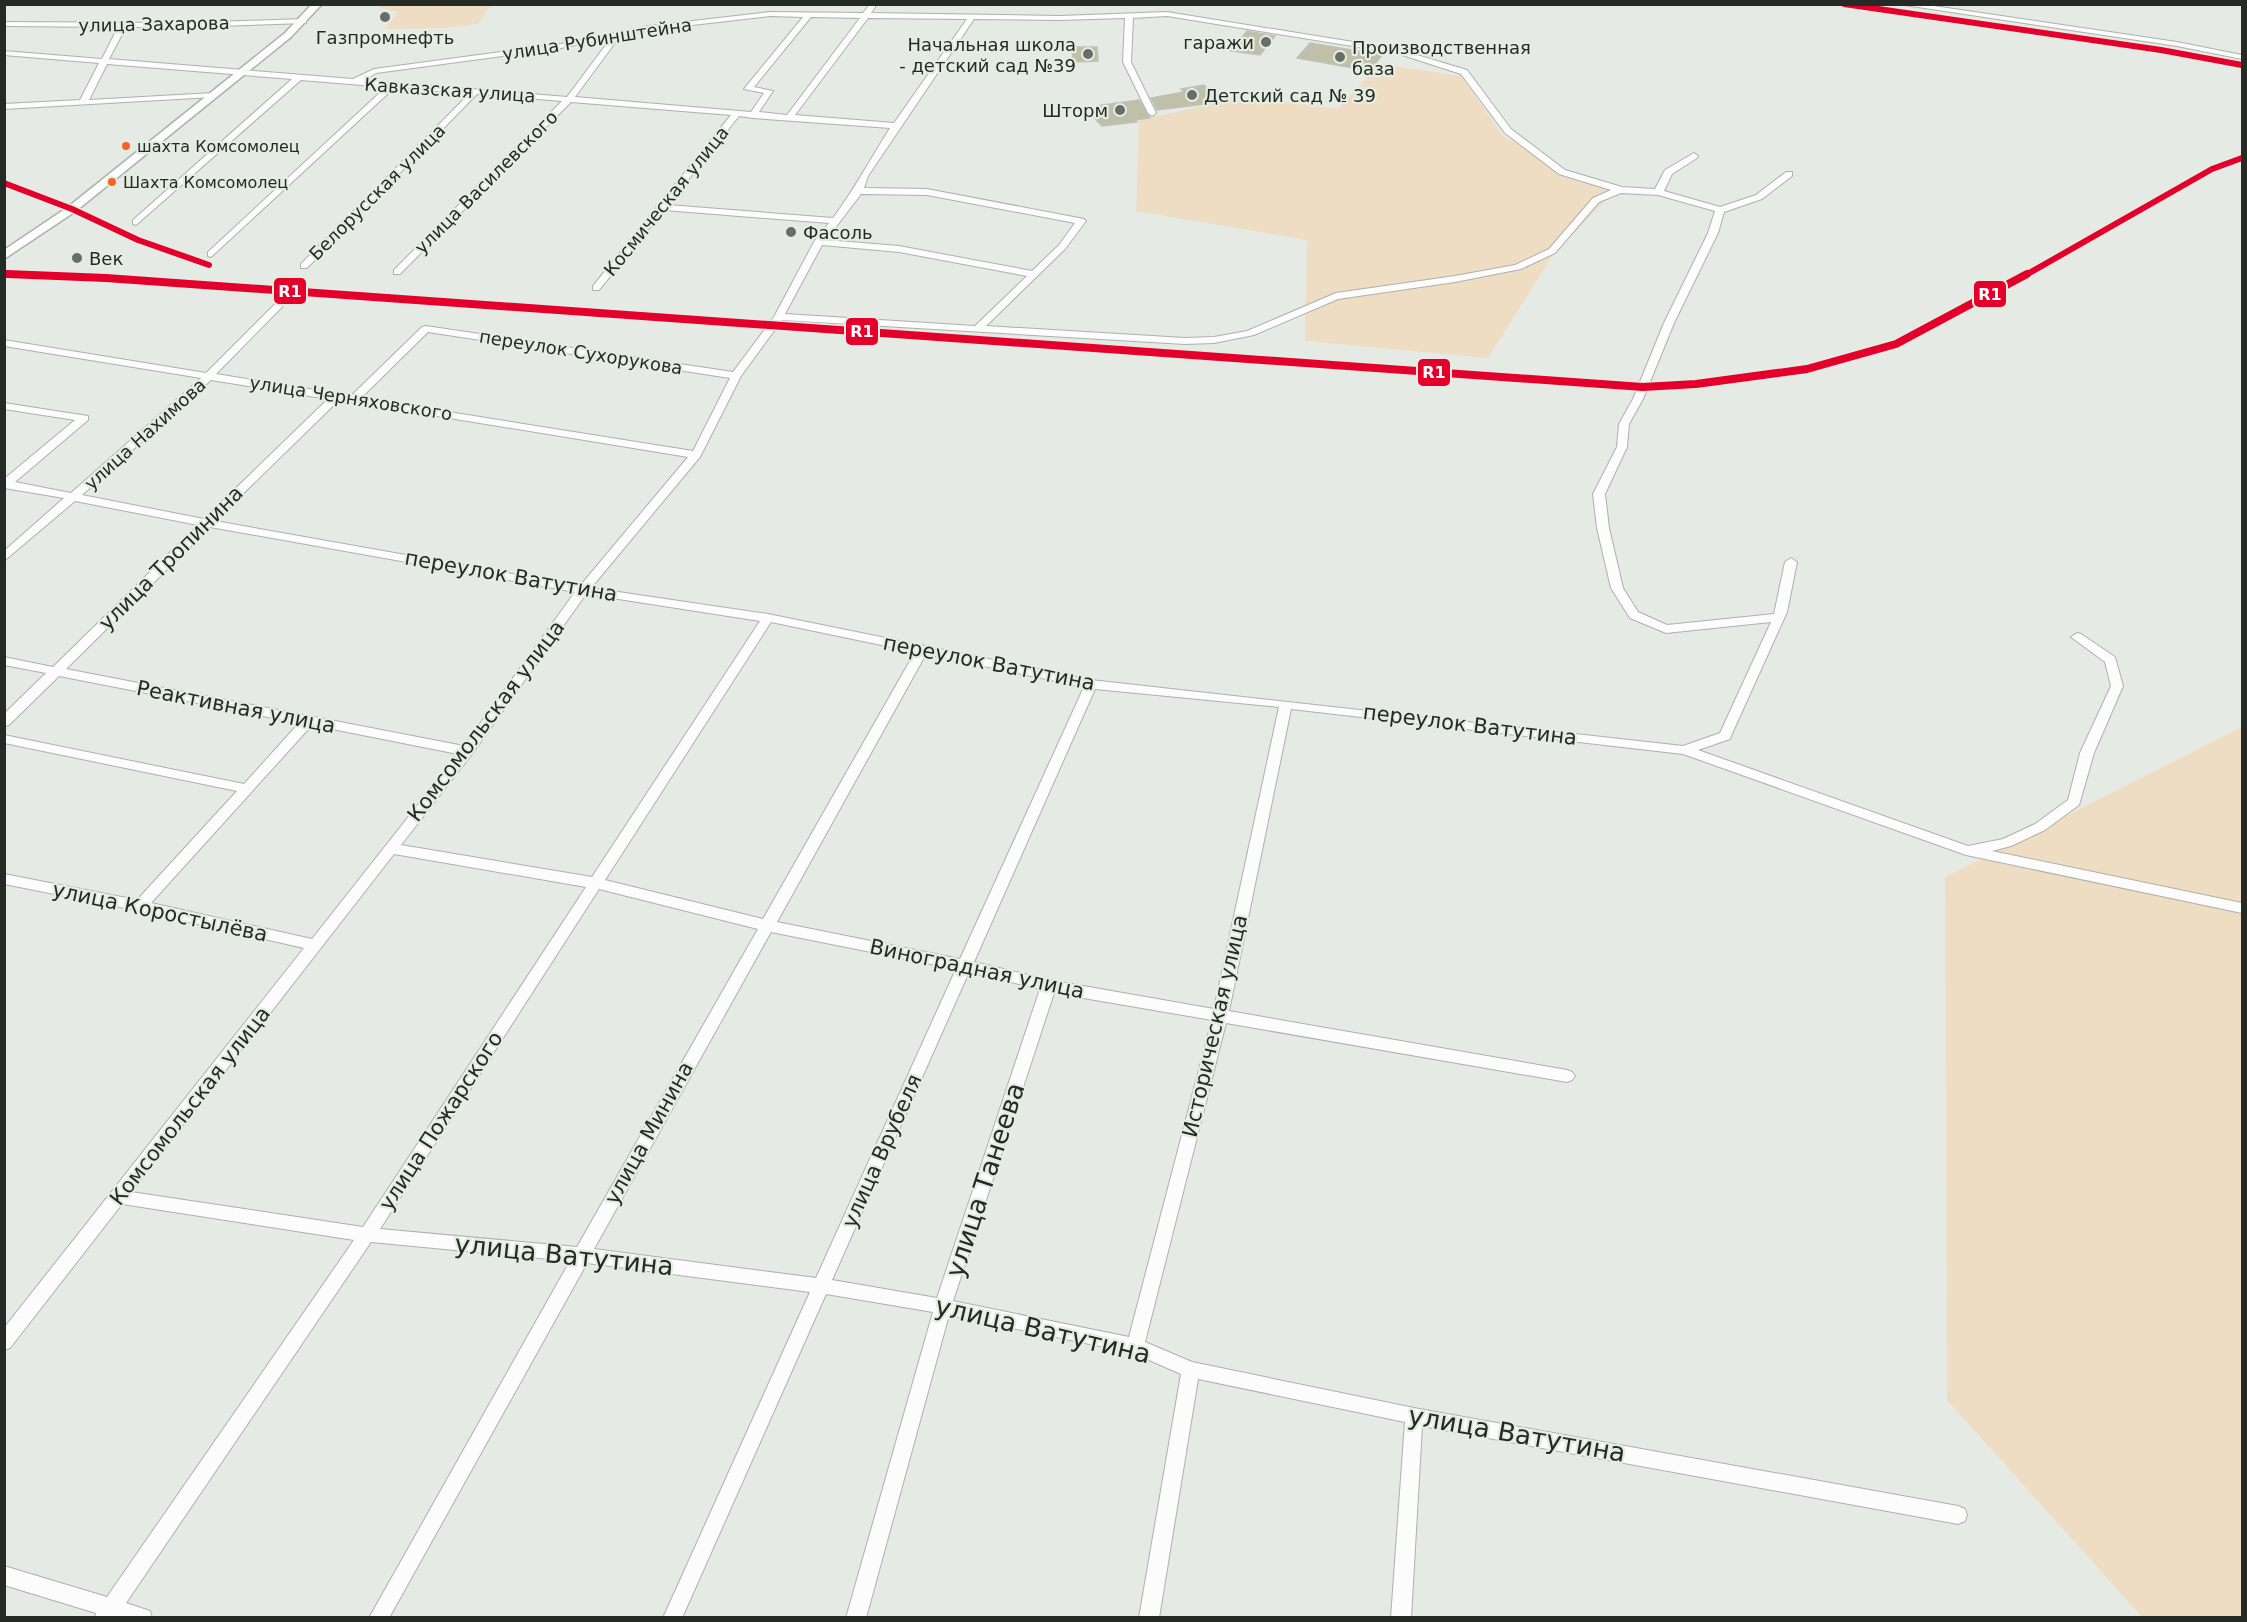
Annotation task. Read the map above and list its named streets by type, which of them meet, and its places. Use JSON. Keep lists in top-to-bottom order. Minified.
{"streets":{"street":["улица Захарова","улица Рубинштейна","Кавказская улица","улица Василевского","Белорусская улица","Космическая улица","переулок Сухорукова","улица Черняховского","улица Нахимова","улица Тропинина","переулок Ватутина","Реактивная улица","Комсомольская улица","улица Коростылёва","Виноградная улица","Историческая улица","улица Пожарского","улица Минина","улица Врубеля","улица Танеева","улица Ватутина"]},"crossings":[["улица Рубинштейна","Кавказская улица"],["улица Рубинштейна","улица Василевского"],["улица Рубинштейна","Космическая улица"],["улица Рубинштейна","Комсомольская улица"],["Кавказская улица","улица Василевского"],["Кавказская улица","Белорусская улица"],["Кавказская улица","Космическая улица"],["Кавказская улица","Комсомольская улица"],["переулок Сухорукова","улица Черняховского"],["переулок Сухорукова","Комсомольская улица"],["улица Черняховского","улица Нахимова"],["улица Черняховского","улица Тропинина"],["улица Черняховского","Комсомольская улица"],["улица Нахимова","переулок Ватутина"],["улица Тропинина","переулок Ватутина"],["улица Тропинина","Реактивная улица"],["переулок Ватутина","Комсомольская улица"],["переулок Ватутина","Историческая улица"],["переулок Ватутина","улица Пожарского"],["переулок Ватутина","улица Минина"],["переулок Ватутина","улица Врубеля"],["Реактивная улица","Комсомольская улица"],["Комсомольская улица","улица Коростылёва"],["Комсомольская улица","Виноградная улица"],["Комсомольская улица","улица Ватутина"],["Виноградная улица","Историческая улица"],["Виноградная улица","улица Пожарского"],["Виноградная улица","улица Минина"],["Виноградная улица","улица Врубеля"],["Виноградная улица","улица Танеева"],["Историческая улица","улица Ватутина"],["улица Пожарского","улица Ватутина"],["улица Минина","улица Ватутина"],["улица Врубеля","улица Ватутина"],["улица Танеева","улица Ватутина"]],"places":["Газпромнефть","гаражи","Начальная школа - детский сад №39","Производственная база","Детский сад № 39","Шторм","шахта Комсомолец","Шахта Комсомолец","Фасоль","Век"],"lines":["transit line R1"]}
